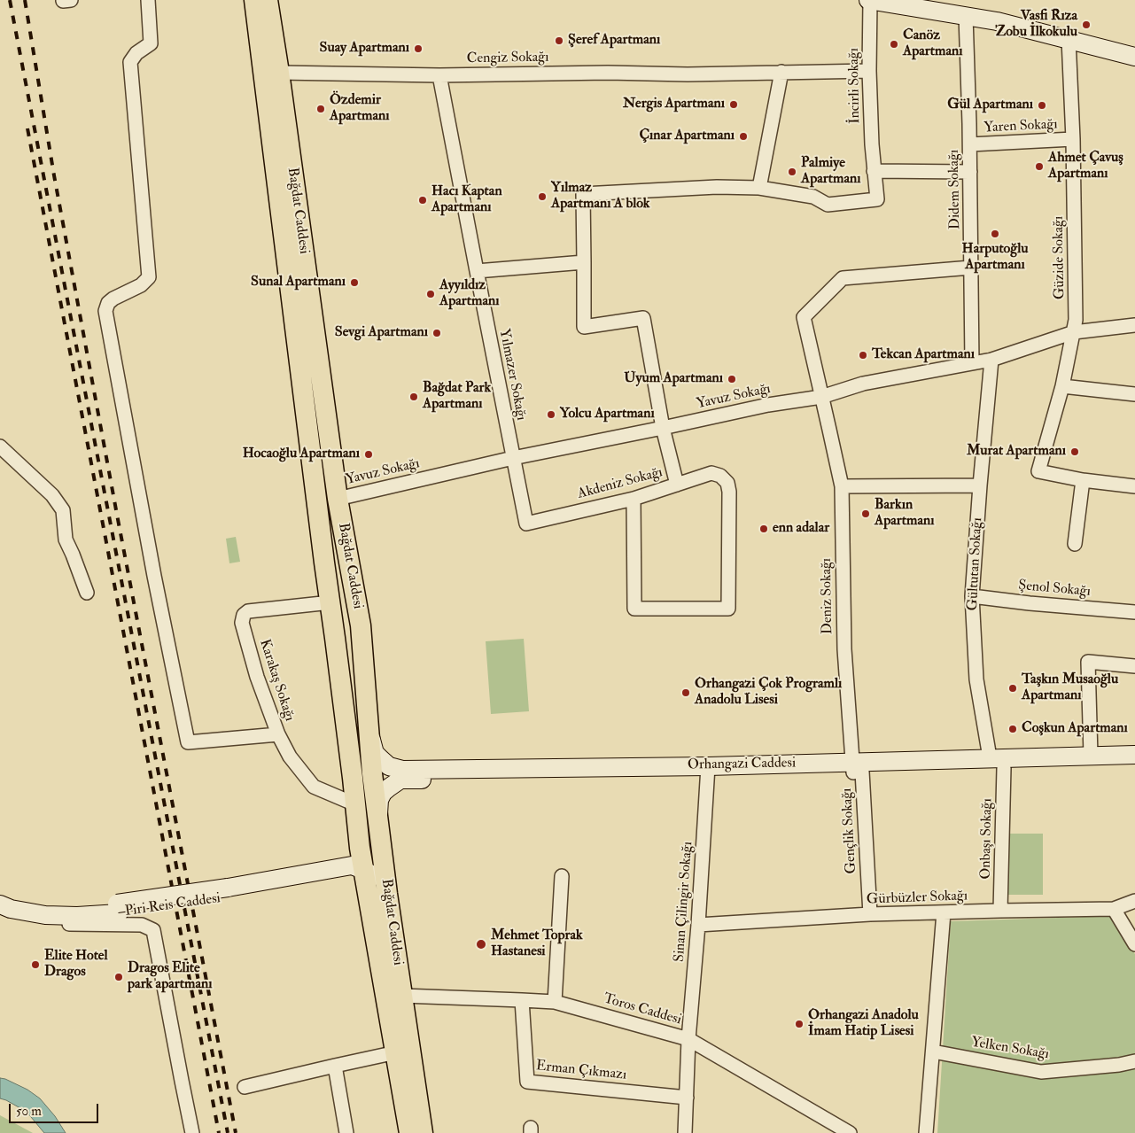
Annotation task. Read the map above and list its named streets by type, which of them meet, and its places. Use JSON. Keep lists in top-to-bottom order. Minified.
{"streets":{"main road":["Bağdat Caddesi","Orhangazi Caddesi","Piri Reis Caddesi"],"street":["Cengiz Sokağı","İncirli Sokağı","Yaren Sokağı","Didem Sokağı","Güzide Sokağı","Yılmazer Sokağı","Yavuz Sokağı","Akdeniz Sokağı","Gültutan Sokağı","Şenol Sokağı","Deniz Sokağı","Karakaş Sokağı","Gençlik Sokağı","Onbaşı Sokağı","Gürbüzler Sokağı","Sinan Çilingir Sokağı","Toros Caddesi","Yelken Sokağı","Erman Çıkmazı"]},"crossings":[["Cengiz Sokağı","İncirli Sokağı"],["Cengiz Sokağı","Bağdat Caddesi"],["Cengiz Sokağı","Yılmazer Sokağı"],["Yaren Sokağı","Didem Sokağı"],["Yaren Sokağı","Güzide Sokağı"],["Didem Sokağı","Yavuz Sokağı"],["Didem Sokağı","Deniz Sokağı"],["Bağdat Caddesi","Yavuz Sokağı"],["Bağdat Caddesi","Karakaş Sokağı"],["Bağdat Caddesi","Orhangazi Caddesi"],["Bağdat Caddesi","Piri Reis Caddesi"],["Bağdat Caddesi","Toros Caddesi"],["Güzide Sokağı","Yavuz Sokağı"],["Yılmazer Sokağı","Yavuz Sokağı"],["Yılmazer Sokağı","Akdeniz Sokağı"],["Yavuz Sokağı","Gültutan Sokağı"],["Yavuz Sokağı","Deniz Sokağı"],["Gültutan Sokağı","Şenol Sokağı"],["Gültutan Sokağı","Orhangazi Caddesi"],["Gültutan Sokağı","Onbaşı Sokağı"],["Deniz Sokağı","Orhangazi Caddesi"],["Deniz Sokağı","Gençlik Sokağı"],["Orhangazi Caddesi","Gençlik Sokağı"],["Orhangazi Caddesi","Onbaşı Sokağı"],["Orhangazi Caddesi","Sinan Çilingir Sokağı"],["Gençlik Sokağı","Gürbüzler Sokağı"],["Onbaşı Sokağı","Gürbüzler Sokağı"],["Gürbüzler Sokağı","Sinan Çilingir Sokağı"],["Sinan Çilingir Sokağı","Toros Caddesi"],["Sinan Çilingir Sokağı","Erman Çıkmazı"],["Toros Caddesi","Erman Çıkmazı"]],"places":["Vasfi Rıza Zobu İlkokulu","Şeref Apartmanı","Canöz Apartmanı","Suay Apartmanı","Nergis Apartmanı","Gül Apartmanı","Özdemir Apartmanı","Çınar Apartmanı","Ahmet Çavuş Apartmanı","Palmiye Apartmanı","Yılmaz Apartmanı A blok","Hacı Kaptan Apartmanı","Harputoğlu Apartmanı","Sunal Apartmanı","Ayyıldız Apartmanı","Sevgi Apartmanı","Tekcan Apartmanı","Uyum Apartmanı","Bağdat Park Apartmanı","Yolcu Apartmanı","Murat Apartmanı","Hocaoğlu Apartmanı","Barkın Apartmanı","enn adalar","Taşkın Musaoğlu Apartmanı","Orhangazi Çok Programlı Anadolu Lisesi","Coşkun Apartmanı","Mehmet Toprak Hastanesi","Elite Hotel Dragos","Dragos Elite park apartmanı","Orhangazi Anadolu İmam Hatip Lisesi"],"scale_bar":"50 m"}
